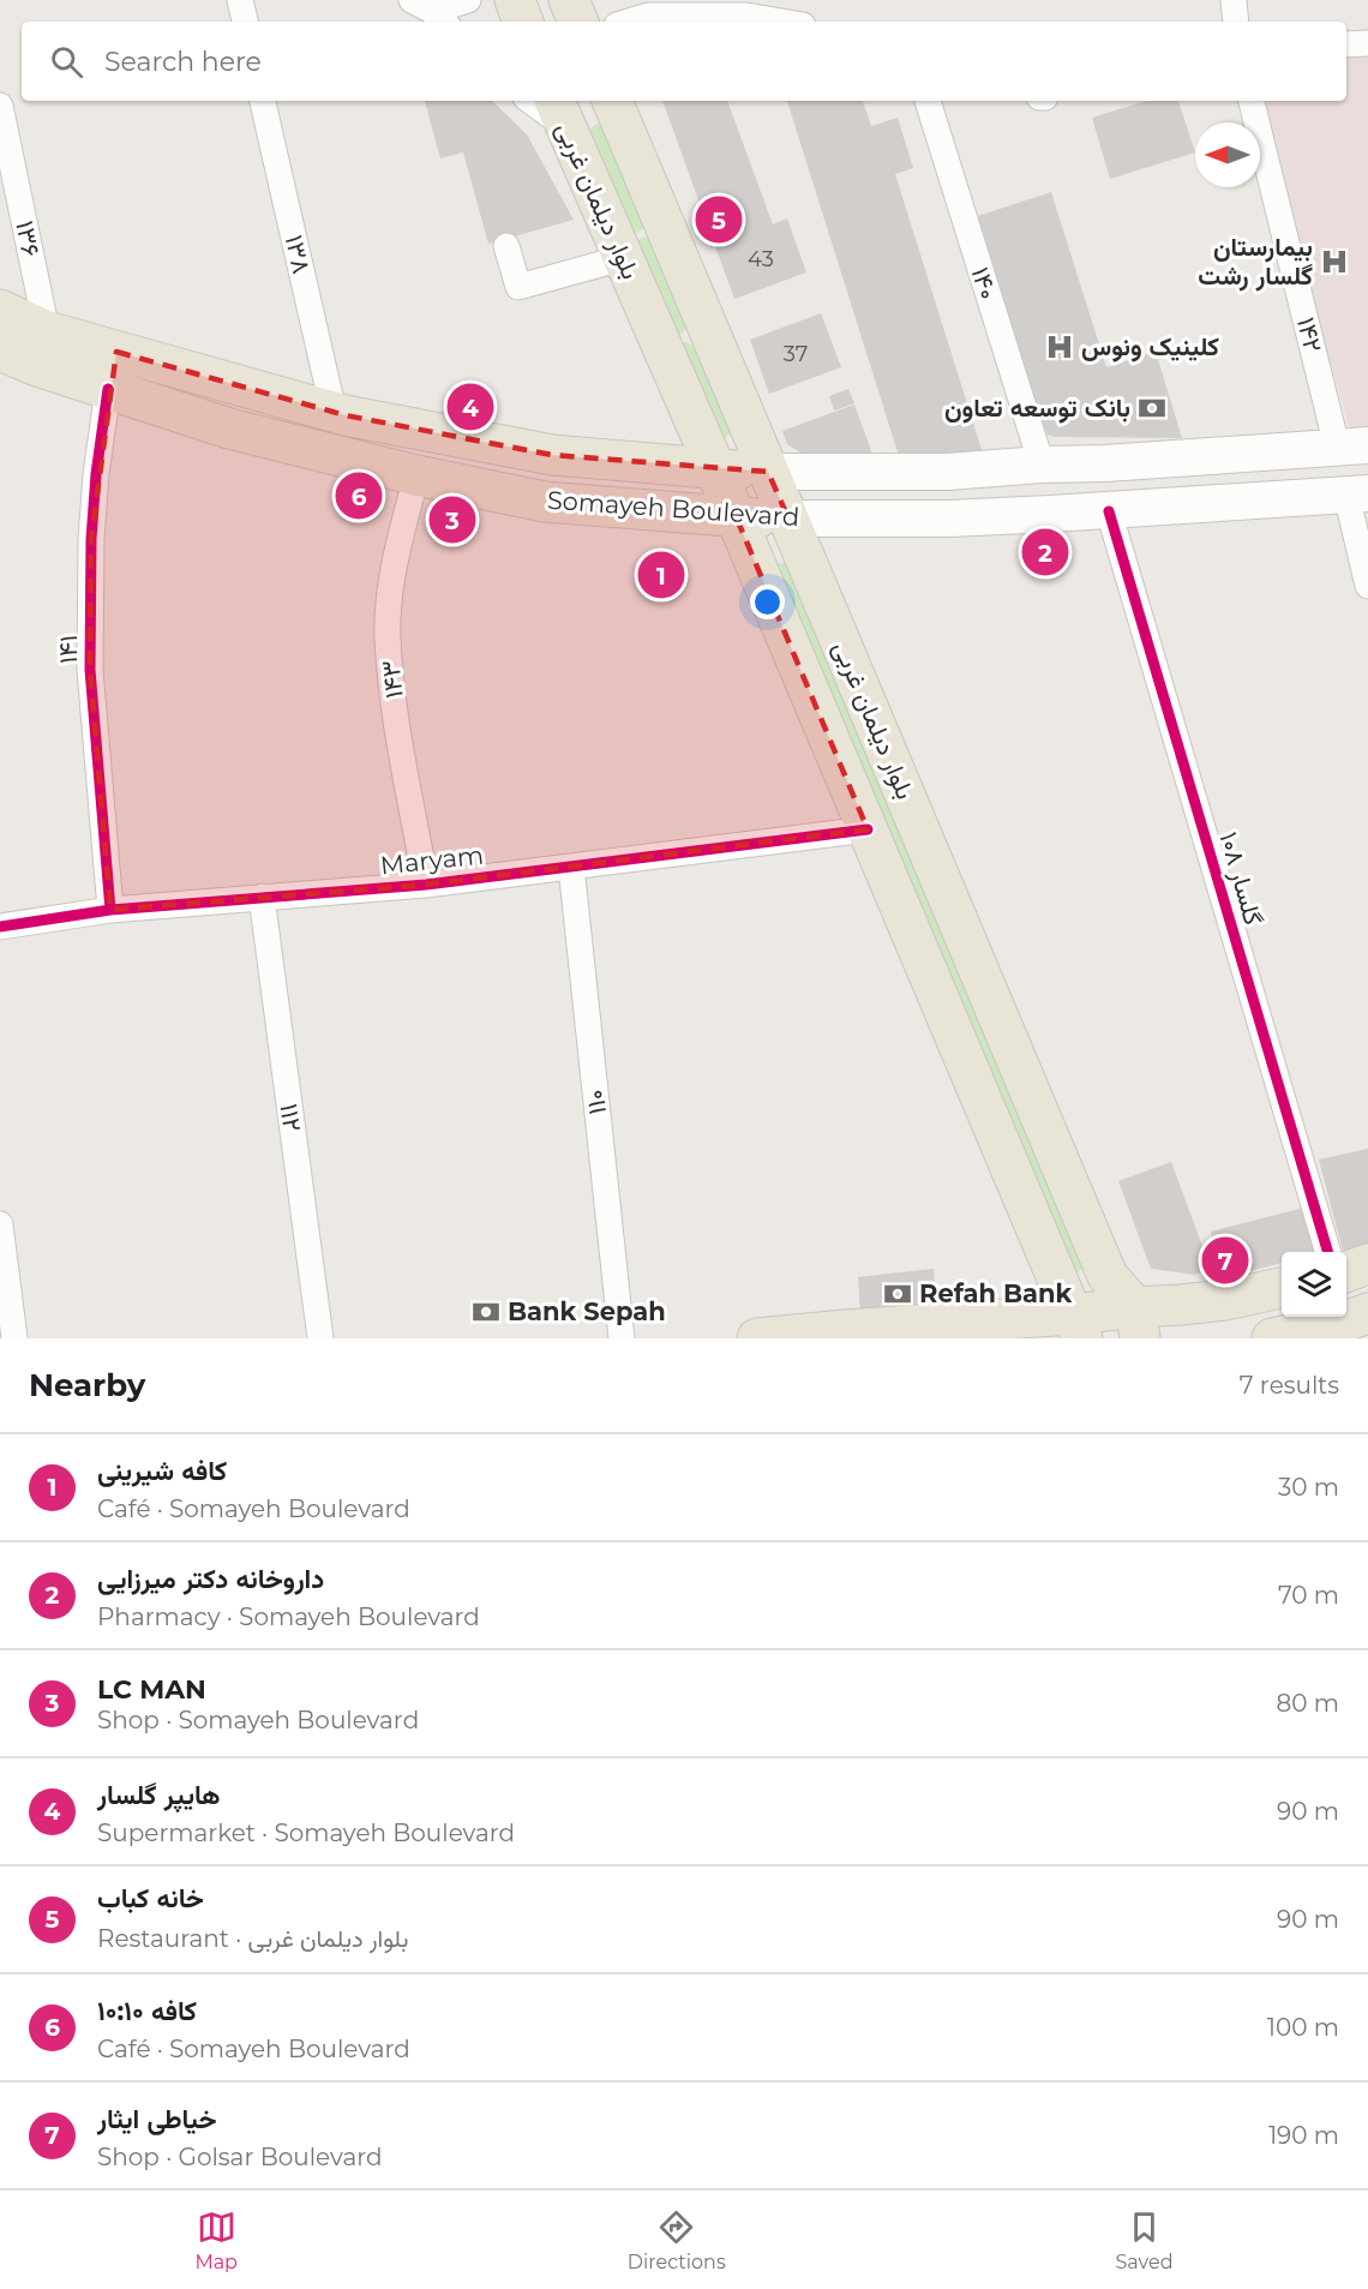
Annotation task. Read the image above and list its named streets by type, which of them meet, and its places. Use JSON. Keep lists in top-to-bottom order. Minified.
{"streets":{"main road":["بلوار دیلمان غربی","Somayeh Boulevard"],"street":["۱۳۶","۱۳۸","۱۴۰","۱۴۲","۱۴۱","۱۴۳","Maryam","گلسار ۱۰۸","۱۱۰","۱۱۲"]},"crossings":[["بلوار دیلمان غربی","Somayeh Boulevard"],["بلوار دیلمان غربی","Maryam"],["۱۳۶","Somayeh Boulevard"],["۱۳۸","Somayeh Boulevard"],["۱۴۰","Somayeh Boulevard"],["۱۴۲","Somayeh Boulevard"],["Somayeh Boulevard","۱۴۱"],["Somayeh Boulevard","۱۴۳"],["Somayeh Boulevard","گلسار ۱۰۸"],["۱۴۱","Maryam"],["۱۴۳","Maryam"],["Maryam","۱۱۰"],["Maryam","۱۱۲"]],"places":{"hospital":["بیمارستان گلسار رشت","کلینیک ونوس"],"bank":["بانک توسعه تعاون","Refah Bank","Bank Sepah"]},"house_numbers":["43","37"],"north":"left","page":{"search":"Search here","pins":["5","4","6","3","2","1","7"],"heading":["Nearby","7 results"],"list":[{"mark":"1","name":"کافه شیرینی","note":"Café · Somayeh Boulevard","value":"30 m"},{"mark":"2","name":"داروخانه دکتر میرزایی","note":"Pharmacy · Somayeh Boulevard","value":"70 m"},{"mark":"3","name":"LC MAN","note":"Shop · Somayeh Boulevard","value":"80 m"},{"mark":"4","name":"هایپر گلسار","note":"Supermarket · Somayeh Boulevard","value":"90 m"},{"mark":"5","name":"خانه کباب","note":"Restaurant · بلوار دیلمان غربی","value":"90 m"},{"mark":"6","name":"کافه ۱۰:۱۰","note":"Café · Somayeh Boulevard","value":"100 m"},{"mark":"7","name":"خیاطی ایثار","note":"Shop · Golsar Boulevard","value":"190 m"}],"nav":["Map","Directions","Saved"]}}
